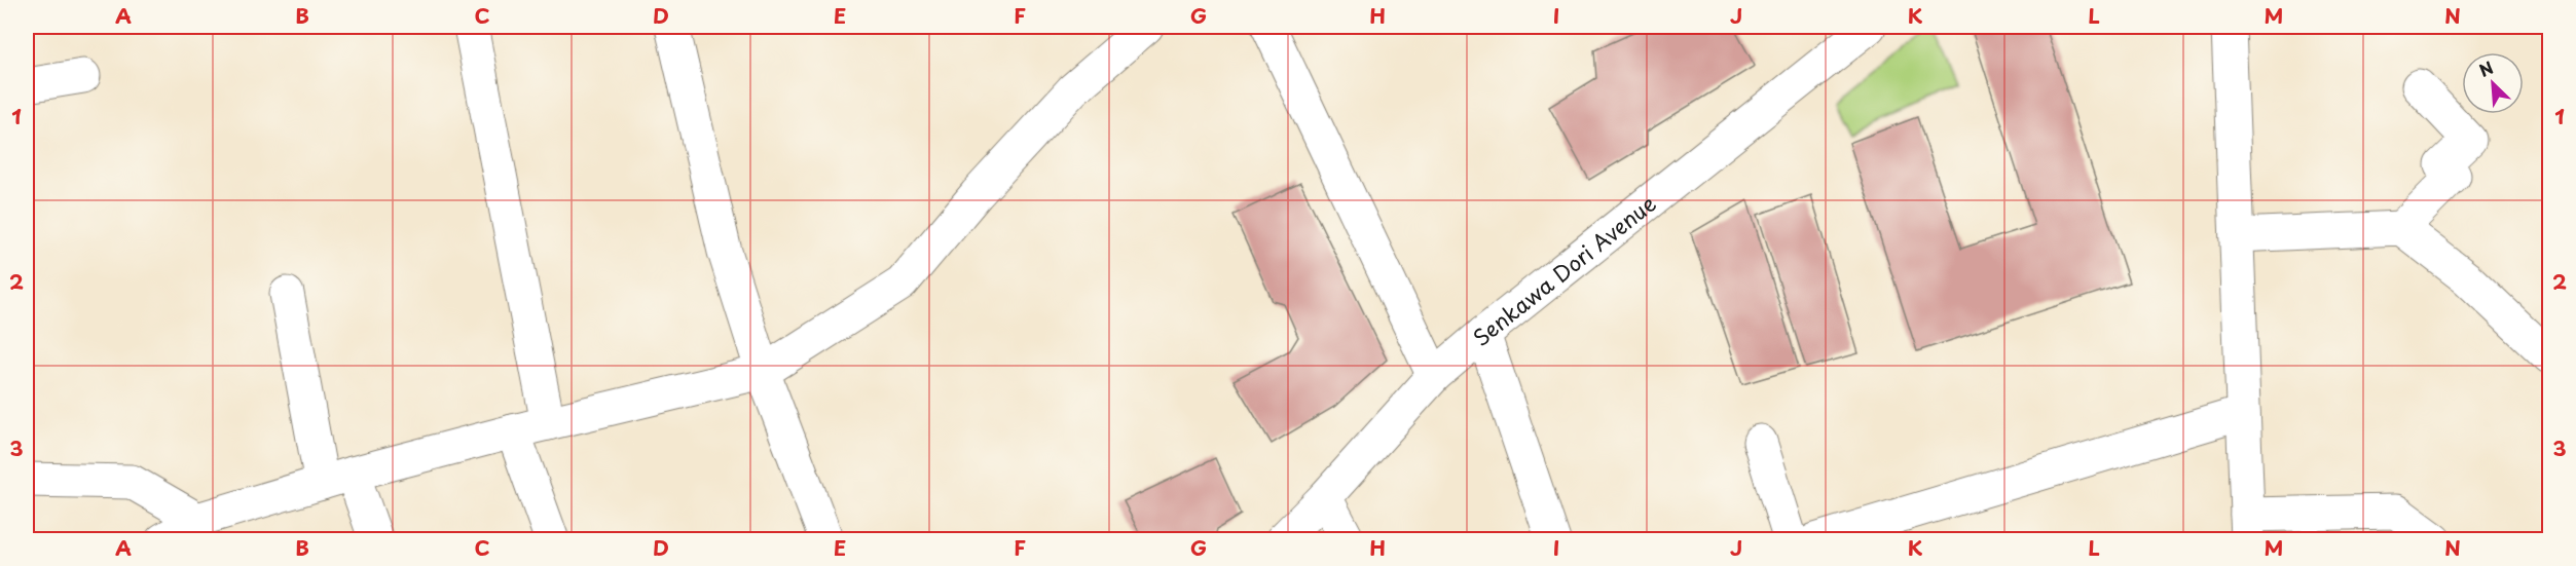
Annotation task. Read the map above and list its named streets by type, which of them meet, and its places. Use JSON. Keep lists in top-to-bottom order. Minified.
{"streets":{"street":["Senkawa Dori Avenue"]},"north":"top left","grid":{"columns":["A","B","C","D","E","F","G","H","I","J","K","L","M","N"],"rows":["1","2","3"]}}
